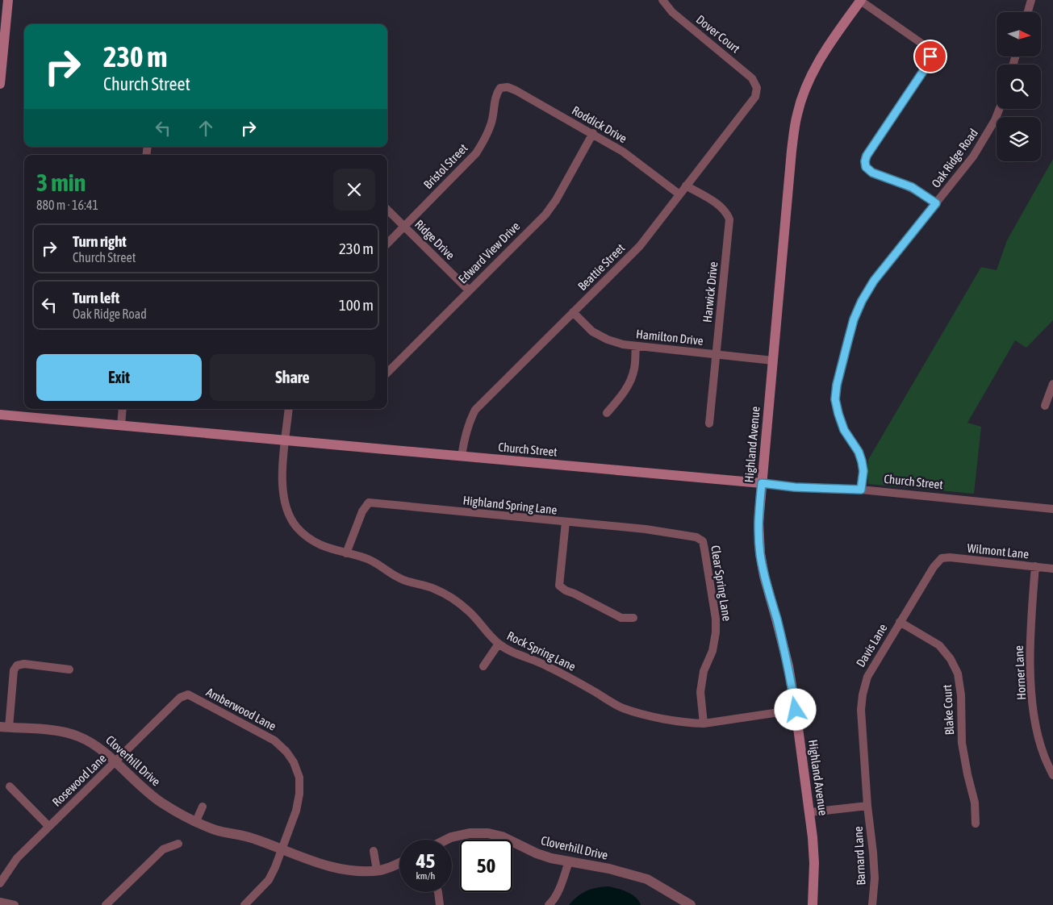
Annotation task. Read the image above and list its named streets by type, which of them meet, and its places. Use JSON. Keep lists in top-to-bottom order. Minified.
{"streets":{"main road":["Highland Avenue","Church Street"],"street":["Dover Court","Roddick Drive","Oak Ridge Road","Bristol Street","Ridge Drive","Edward View Drive","Beattie Street","Harwick Drive","Hamilton Drive","Highland Spring Lane","Wilmont Lane","Clear Spring Lane","Davis Lane","Rock Spring Lane","Horner Lane","Amberwood Lane","Blake Court","Cloverhill Drive","Rosewood Lane","Barnard Lane"]},"crossings":[["Dover Court","Beattie Street"],["Roddick Drive","Bristol Street"],["Roddick Drive","Edward View Drive"],["Roddick Drive","Beattie Street"],["Oak Ridge Road","Church Street"],["Bristol Street","Ridge Drive"],["Ridge Drive","Edward View Drive"],["Beattie Street","Harwick Drive"],["Beattie Street","Hamilton Drive"],["Beattie Street","Church Street"],["Harwick Drive","Hamilton Drive"],["Hamilton Drive","Highland Avenue"],["Highland Avenue","Church Street"],["Highland Avenue","Rock Spring Lane"],["Church Street","Rock Spring Lane"],["Highland Spring Lane","Clear Spring Lane"],["Highland Spring Lane","Rock Spring Lane"],["Wilmont Lane","Davis Lane"],["Wilmont Lane","Horner Lane"],["Clear Spring Lane","Rock Spring Lane"],["Davis Lane","Blake Court"],["Davis Lane","Barnard Lane"],["Amberwood Lane","Cloverhill Drive"],["Amberwood Lane","Rosewood Lane"],["Cloverhill Drive","Rosewood Lane"]],"north":"right","page":{"turn":["230 m","Church Street"],"heading":["3 min","880 m · 16:41"],"list":[{"name":"Turn right","note":"Church Street","value":"230 m"},{"name":"Turn left","note":"Oak Ridge Road","value":"100 m"}],"buttons":["Exit","Share"],"speed":"45 km/h","limit":"50"}}
